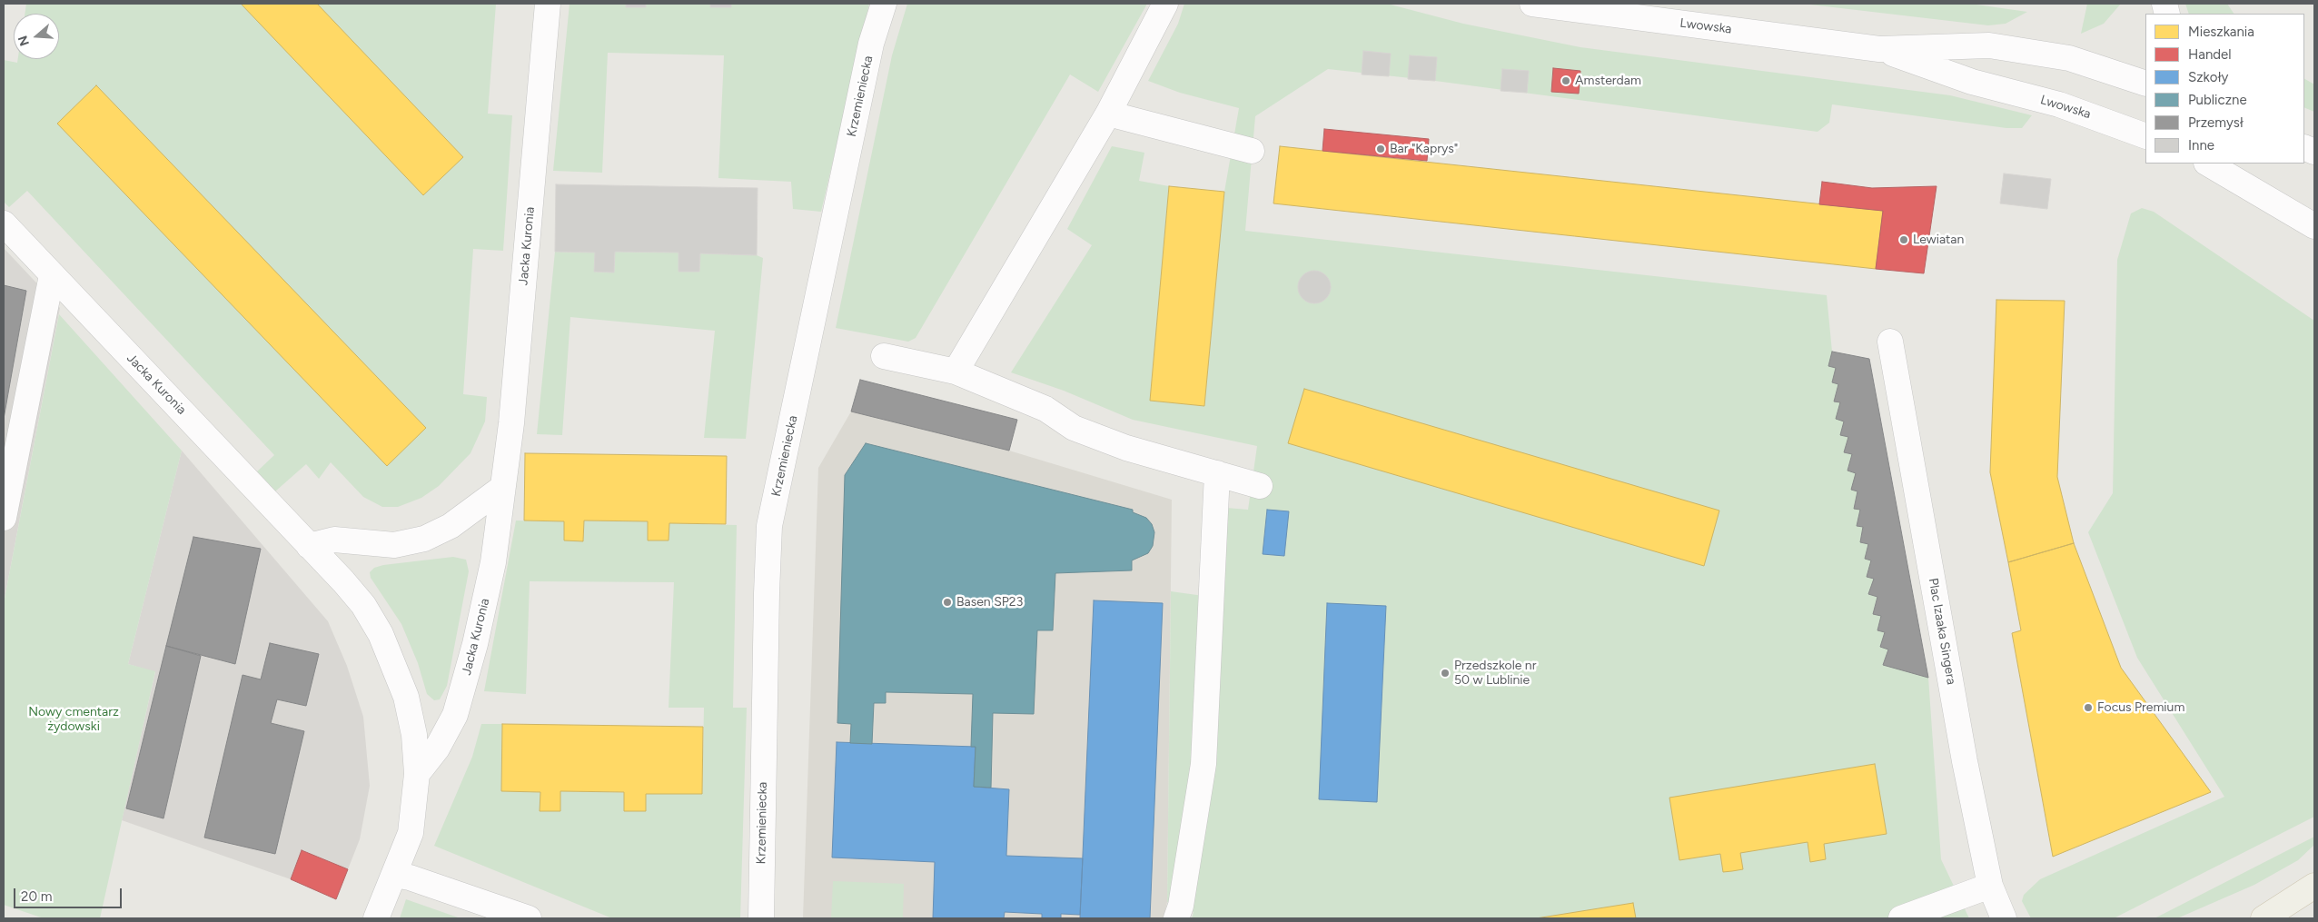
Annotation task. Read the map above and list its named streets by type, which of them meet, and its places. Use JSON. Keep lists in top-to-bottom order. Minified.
{"streets":{"street":["Lwowska","Krzemieniecka","Jacka Kuronia","Plac Izaaka Singera"]},"parks":["Nowy cmentarz żydowski"],"places":["Amsterdam","Bar \"Kaprys\"","Lewiatan","Basen SP23","Przedszkole nr 50 w Lublinie","Focus Premium"],"legend":["Mieszkania","Handel","Szkoły","Publiczne","Przemysł","Inne"],"scale_bar":"20 m","north":"left"}
